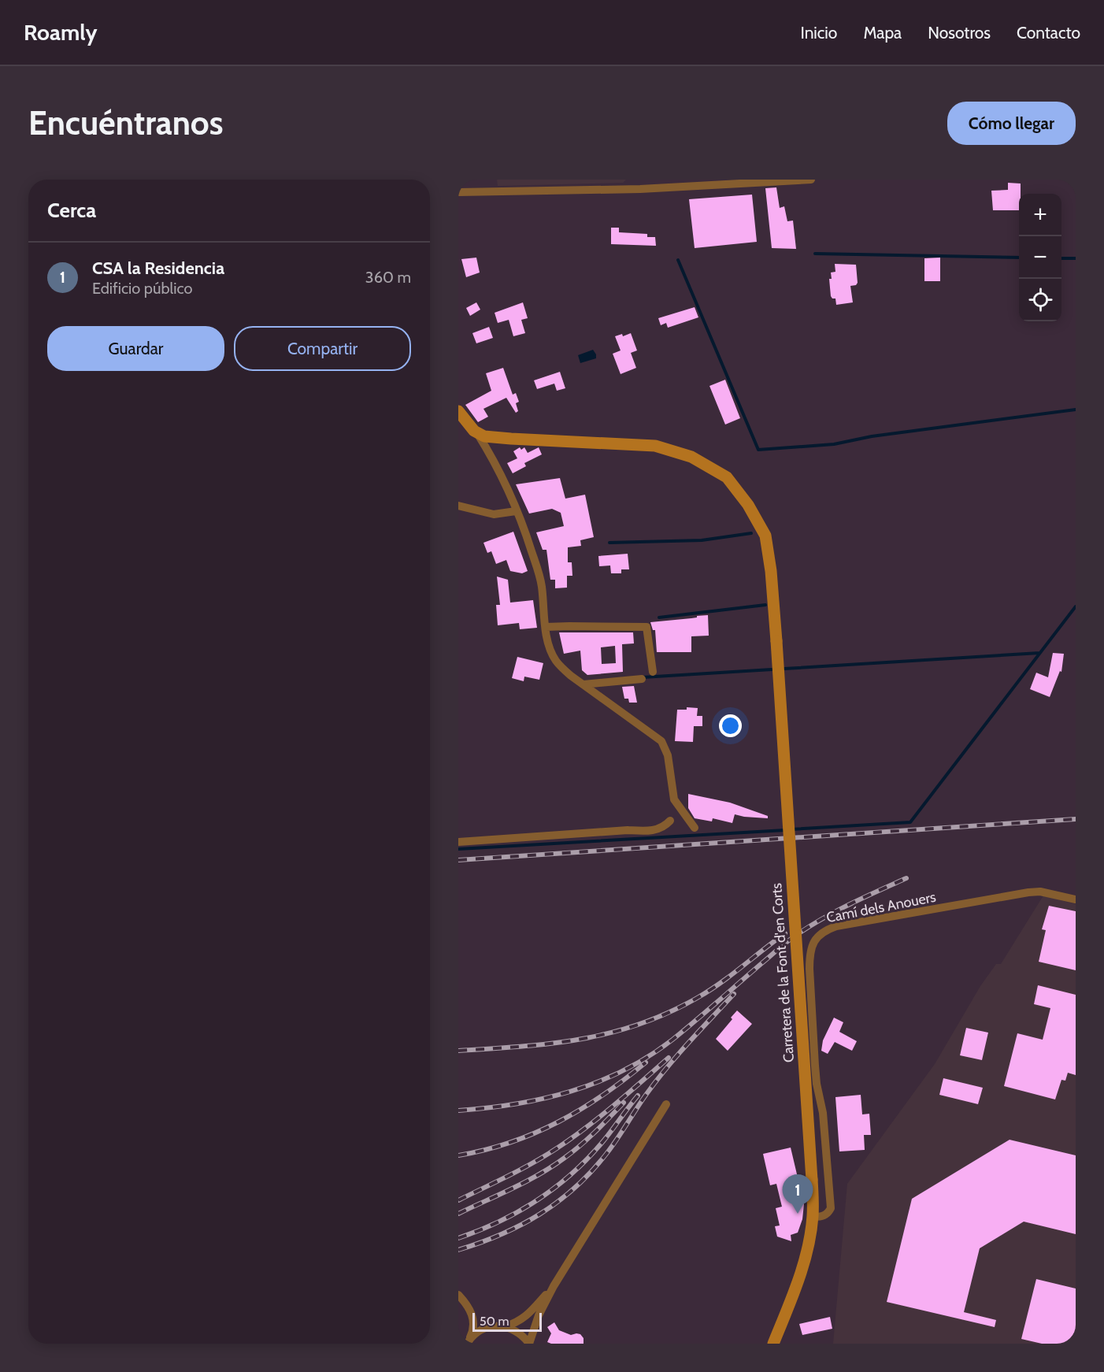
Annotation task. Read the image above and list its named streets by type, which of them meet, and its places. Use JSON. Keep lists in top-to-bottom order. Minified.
{"streets":{"street":["Camí dels Anouers","Carretera de la Font d'en Corts"]},"crossings":[["Camí dels Anouers","Carretera de la Font d'en Corts"]],"scale_bar":"50 m","page":{"header":"Roamly","nav":["Inicio","Mapa","Nosotros","Contacto"],"buttons":["Cómo llegar",["Guardar","Compartir"]],"title":"Encuéntranos","heading":"Cerca","map_buttons":["+","−"],"list":[{"mark":"1","name":"CSA la Residencia","note":"Edificio público","value":"360 m"}],"pins":"1","scale":"50 m"}}
